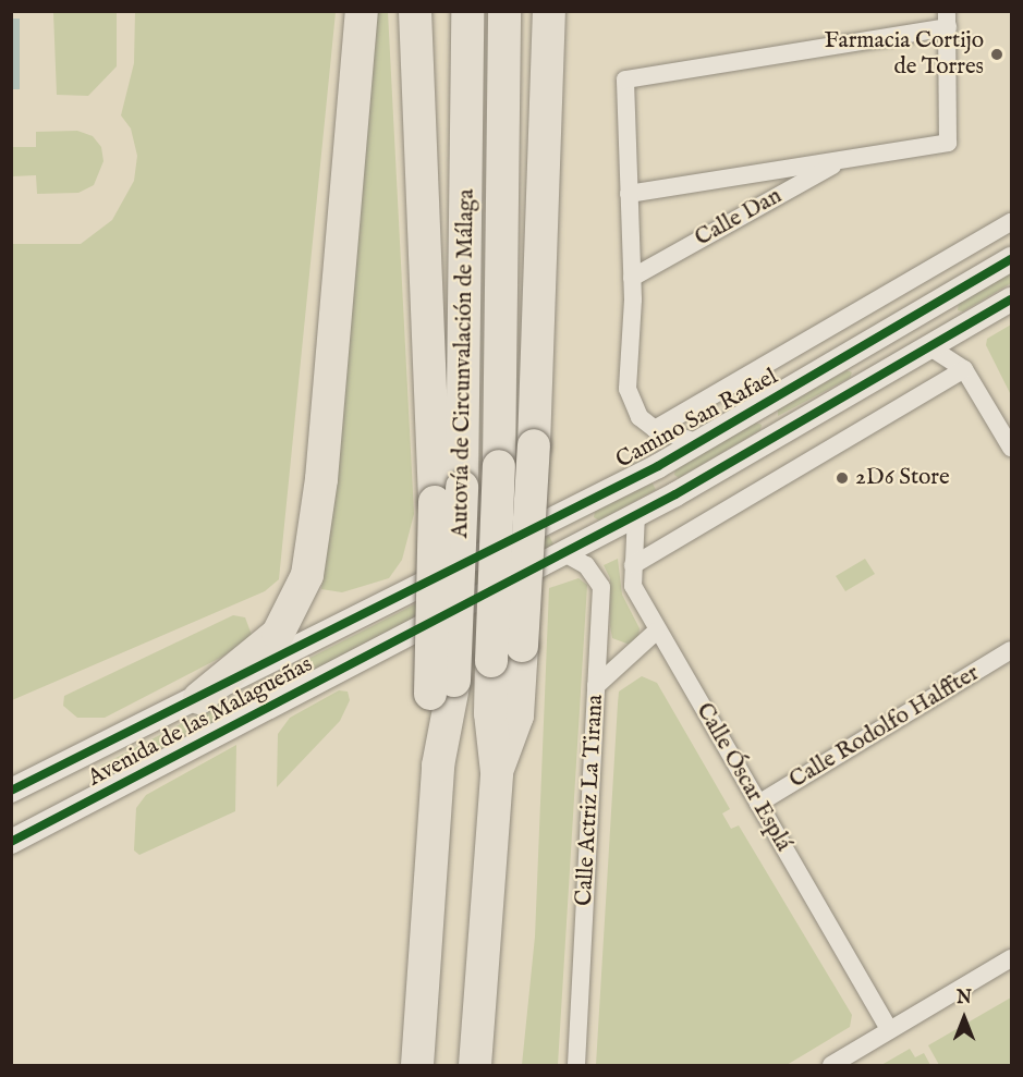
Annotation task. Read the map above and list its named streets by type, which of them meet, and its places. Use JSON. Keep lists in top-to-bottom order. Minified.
{"streets":{"highway":["Autovía de Circunvalación de Málaga"],"main road":["Camino San Rafael","Avenida de las Malagueñas"],"street":["Calle Dan","Calle Rodolfo Halffter","Calle Óscar Esplá","Calle Actriz La Tirana"]},"crossings":[["Camino San Rafael","Avenida de las Malagueñas"],["Avenida de las Malagueñas","Calle Actriz La Tirana"],["Calle Rodolfo Halffter","Calle Óscar Esplá"]],"places":["Farmacia Cortijo de Torres","2D6 Store"],"north":"top"}
